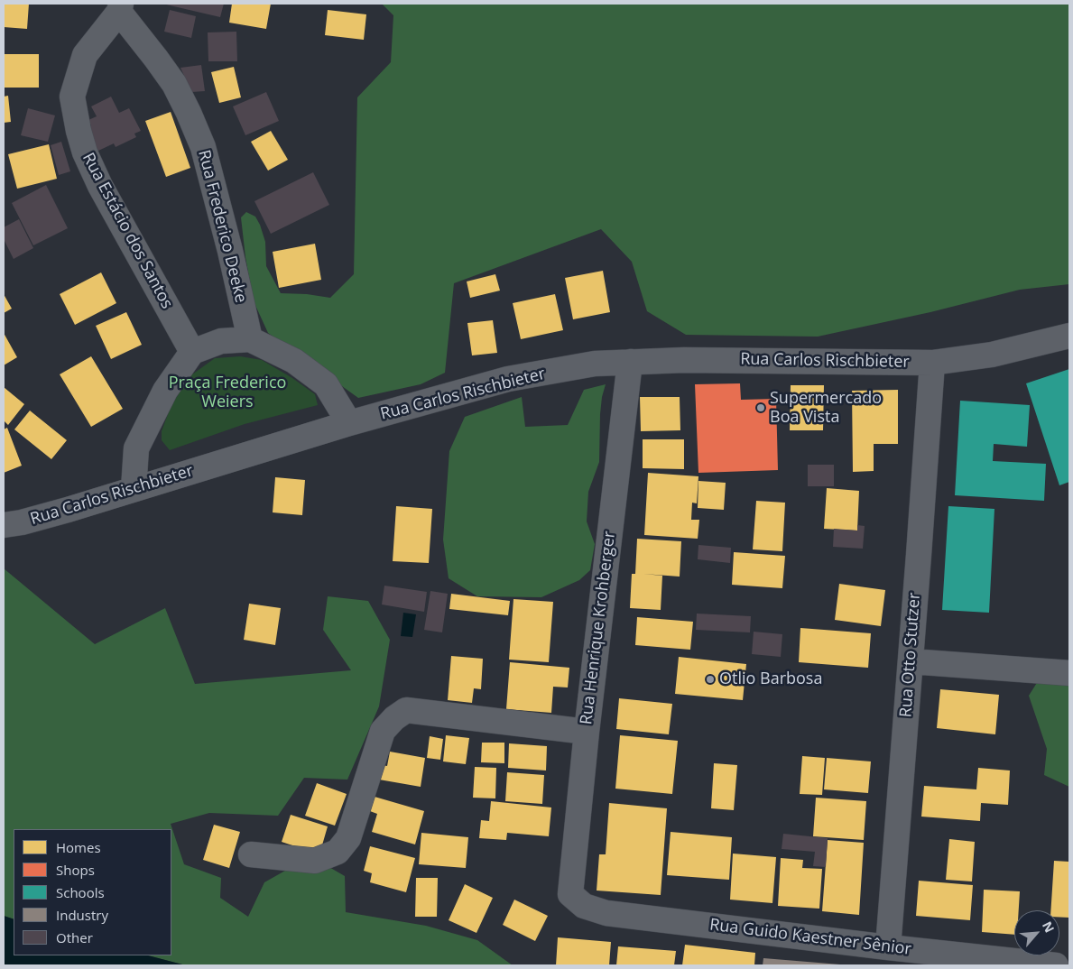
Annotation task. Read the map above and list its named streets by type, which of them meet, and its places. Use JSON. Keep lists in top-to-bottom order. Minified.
{"streets":{"street":["Rua Frederico Deeke","Rua Estácio dos Santos","Rua Carlos Rischbieter","Rua Henrique Krohberger","Rua Otto Stutzer","Rua Guido Kaestner Sênior"]},"crossings":[["Rua Frederico Deeke","Rua Estácio dos Santos"],["Rua Carlos Rischbieter","Rua Henrique Krohberger"],["Rua Carlos Rischbieter","Rua Otto Stutzer"],["Rua Henrique Krohberger","Rua Guido Kaestner Sênior"],["Rua Otto Stutzer","Rua Guido Kaestner Sênior"]],"parks":["Praça Frederico Weiers"],"places":["Supermercado Boa Vista","Otlio Barbosa"],"legend":["Homes","Shops","Schools","Industry","Other"],"north":"top right"}
